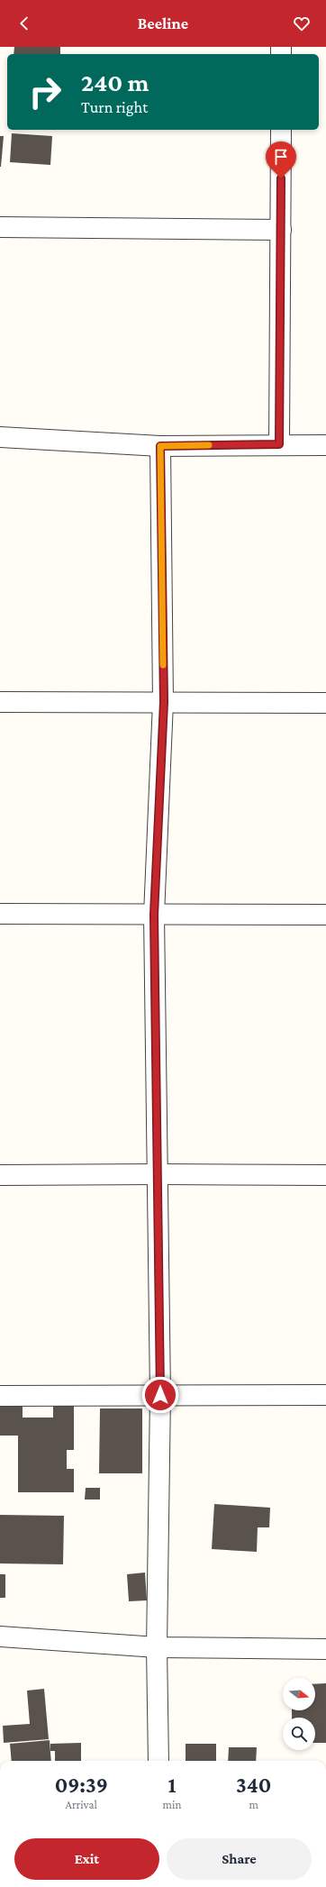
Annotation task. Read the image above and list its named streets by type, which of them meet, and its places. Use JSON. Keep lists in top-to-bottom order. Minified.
{"north":"right","page":{"header":"Beeline","turn":["240 m","Turn right"],"eta":["09:39","Arrival","1","min","340","m"],"buttons":["Exit","Share"]}}
